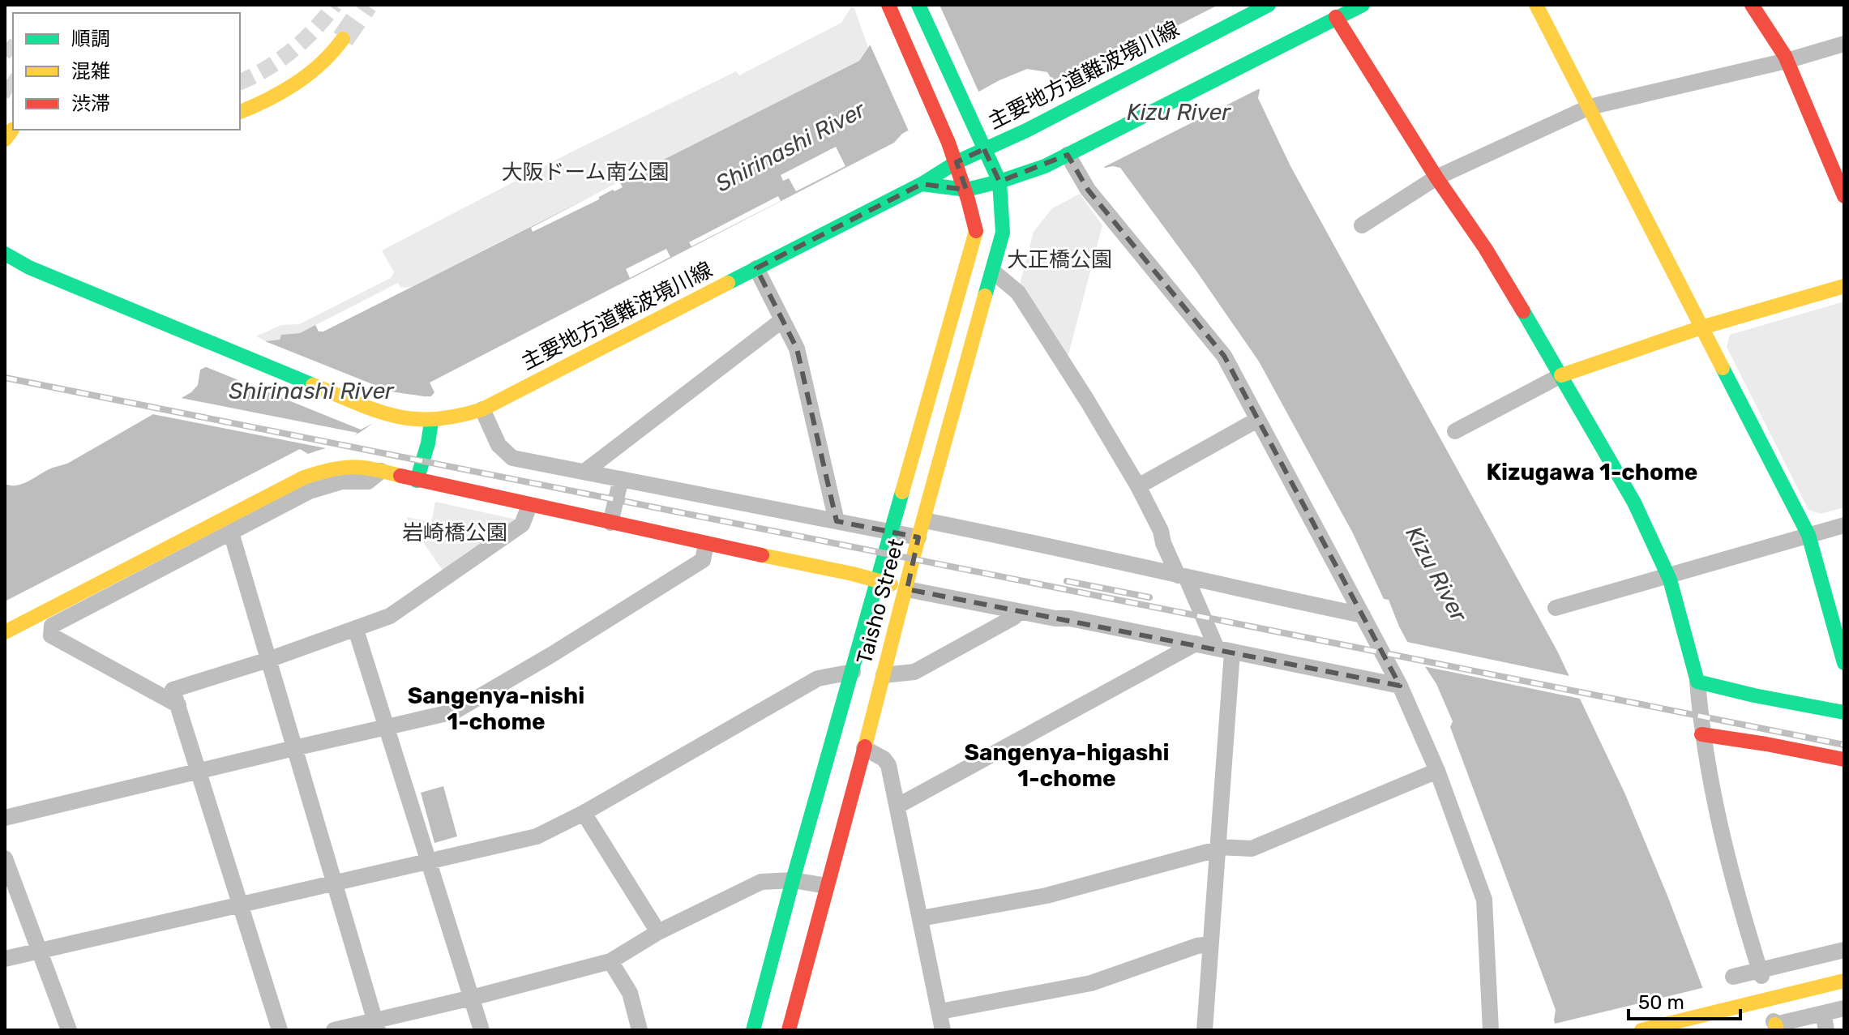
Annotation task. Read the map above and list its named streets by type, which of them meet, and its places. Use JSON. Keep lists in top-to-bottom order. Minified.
{"streets":{"main road":["主要地方道難波境川線","Taisho Street"]},"crossings":[["主要地方道難波境川線","Taisho Street"]],"districts":["Kizugawa 1-chome","Sangenya-nishi 1-chome","Sangenya-higashi 1-chome"],"water":["Kizu River","Shirinashi River"],"parks":["大阪ドーム南公園","大正橋公園","岩崎橋公園"],"legend":["順調","混雑","渋滞"],"scale_bar":"50 m"}
